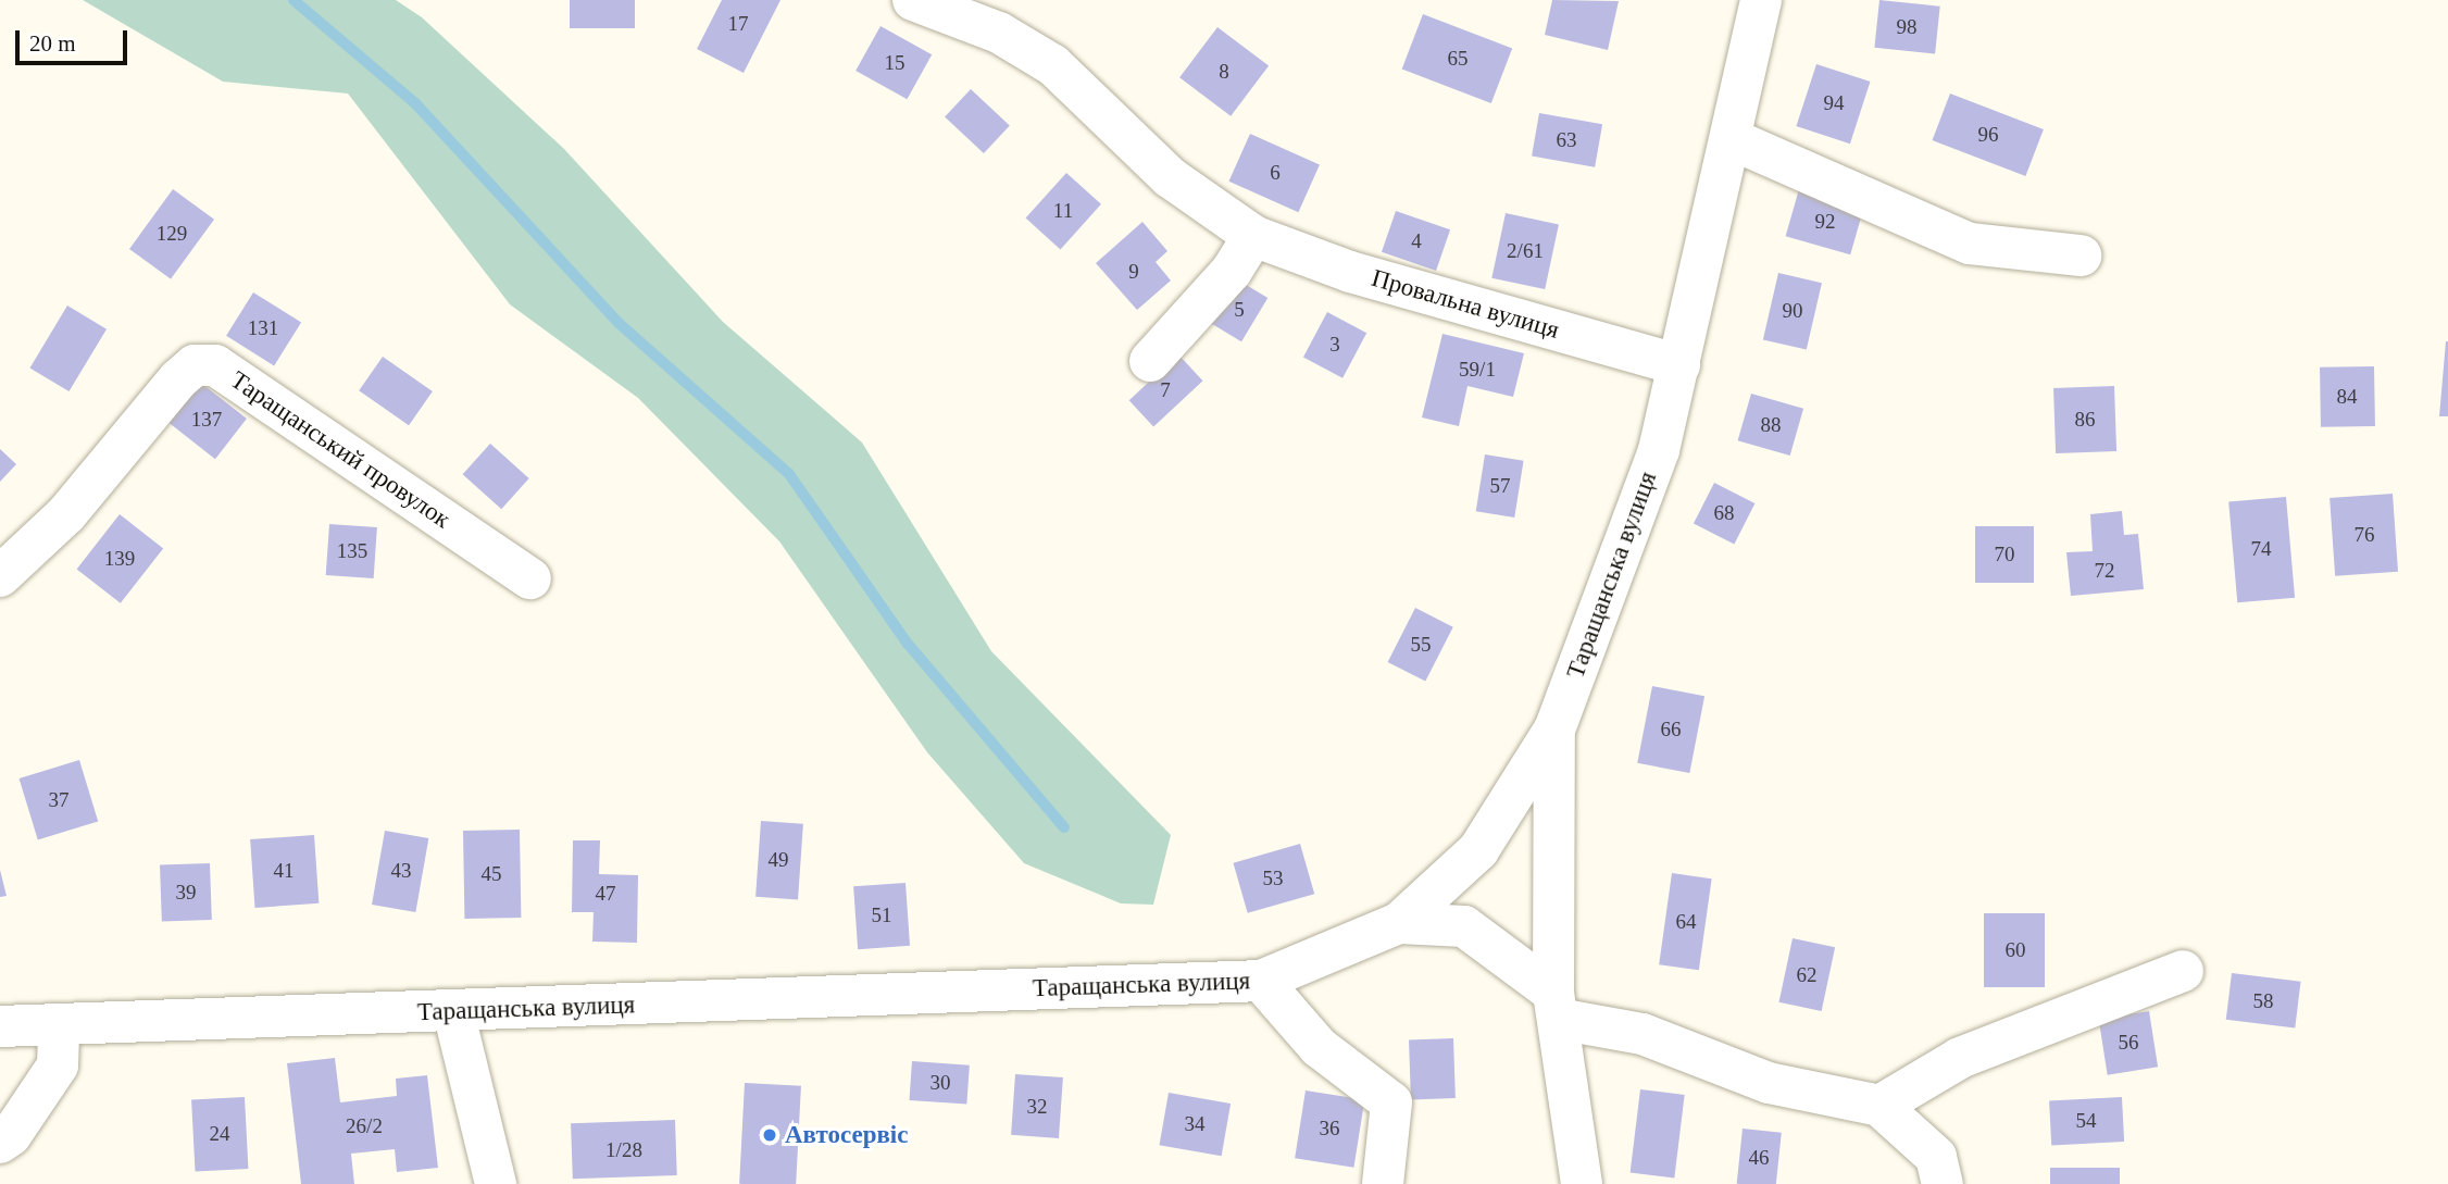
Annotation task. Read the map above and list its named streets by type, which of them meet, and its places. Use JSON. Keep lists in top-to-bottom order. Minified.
{"streets":{"street":["Провальна вулиця","Таращанський провулок","Таращанська вулиця"]},"crossings":[["Провальна вулиця","Таращанська вулиця"]],"places":["Автосервіс"],"house_numbers":["17","98","65","15","8","94","96","63","6","11","92","129","4","2/61","9","5","90","131","3","59/1","7","84","137","86","88","57","68","76","74","135","70","139","72","55","66","37","49","41","43","45","53","39","47","51","64","60","62","58","56","30","32","54","34","26/2","36","24","1/28","46"],"scale_bar":"20 m"}
